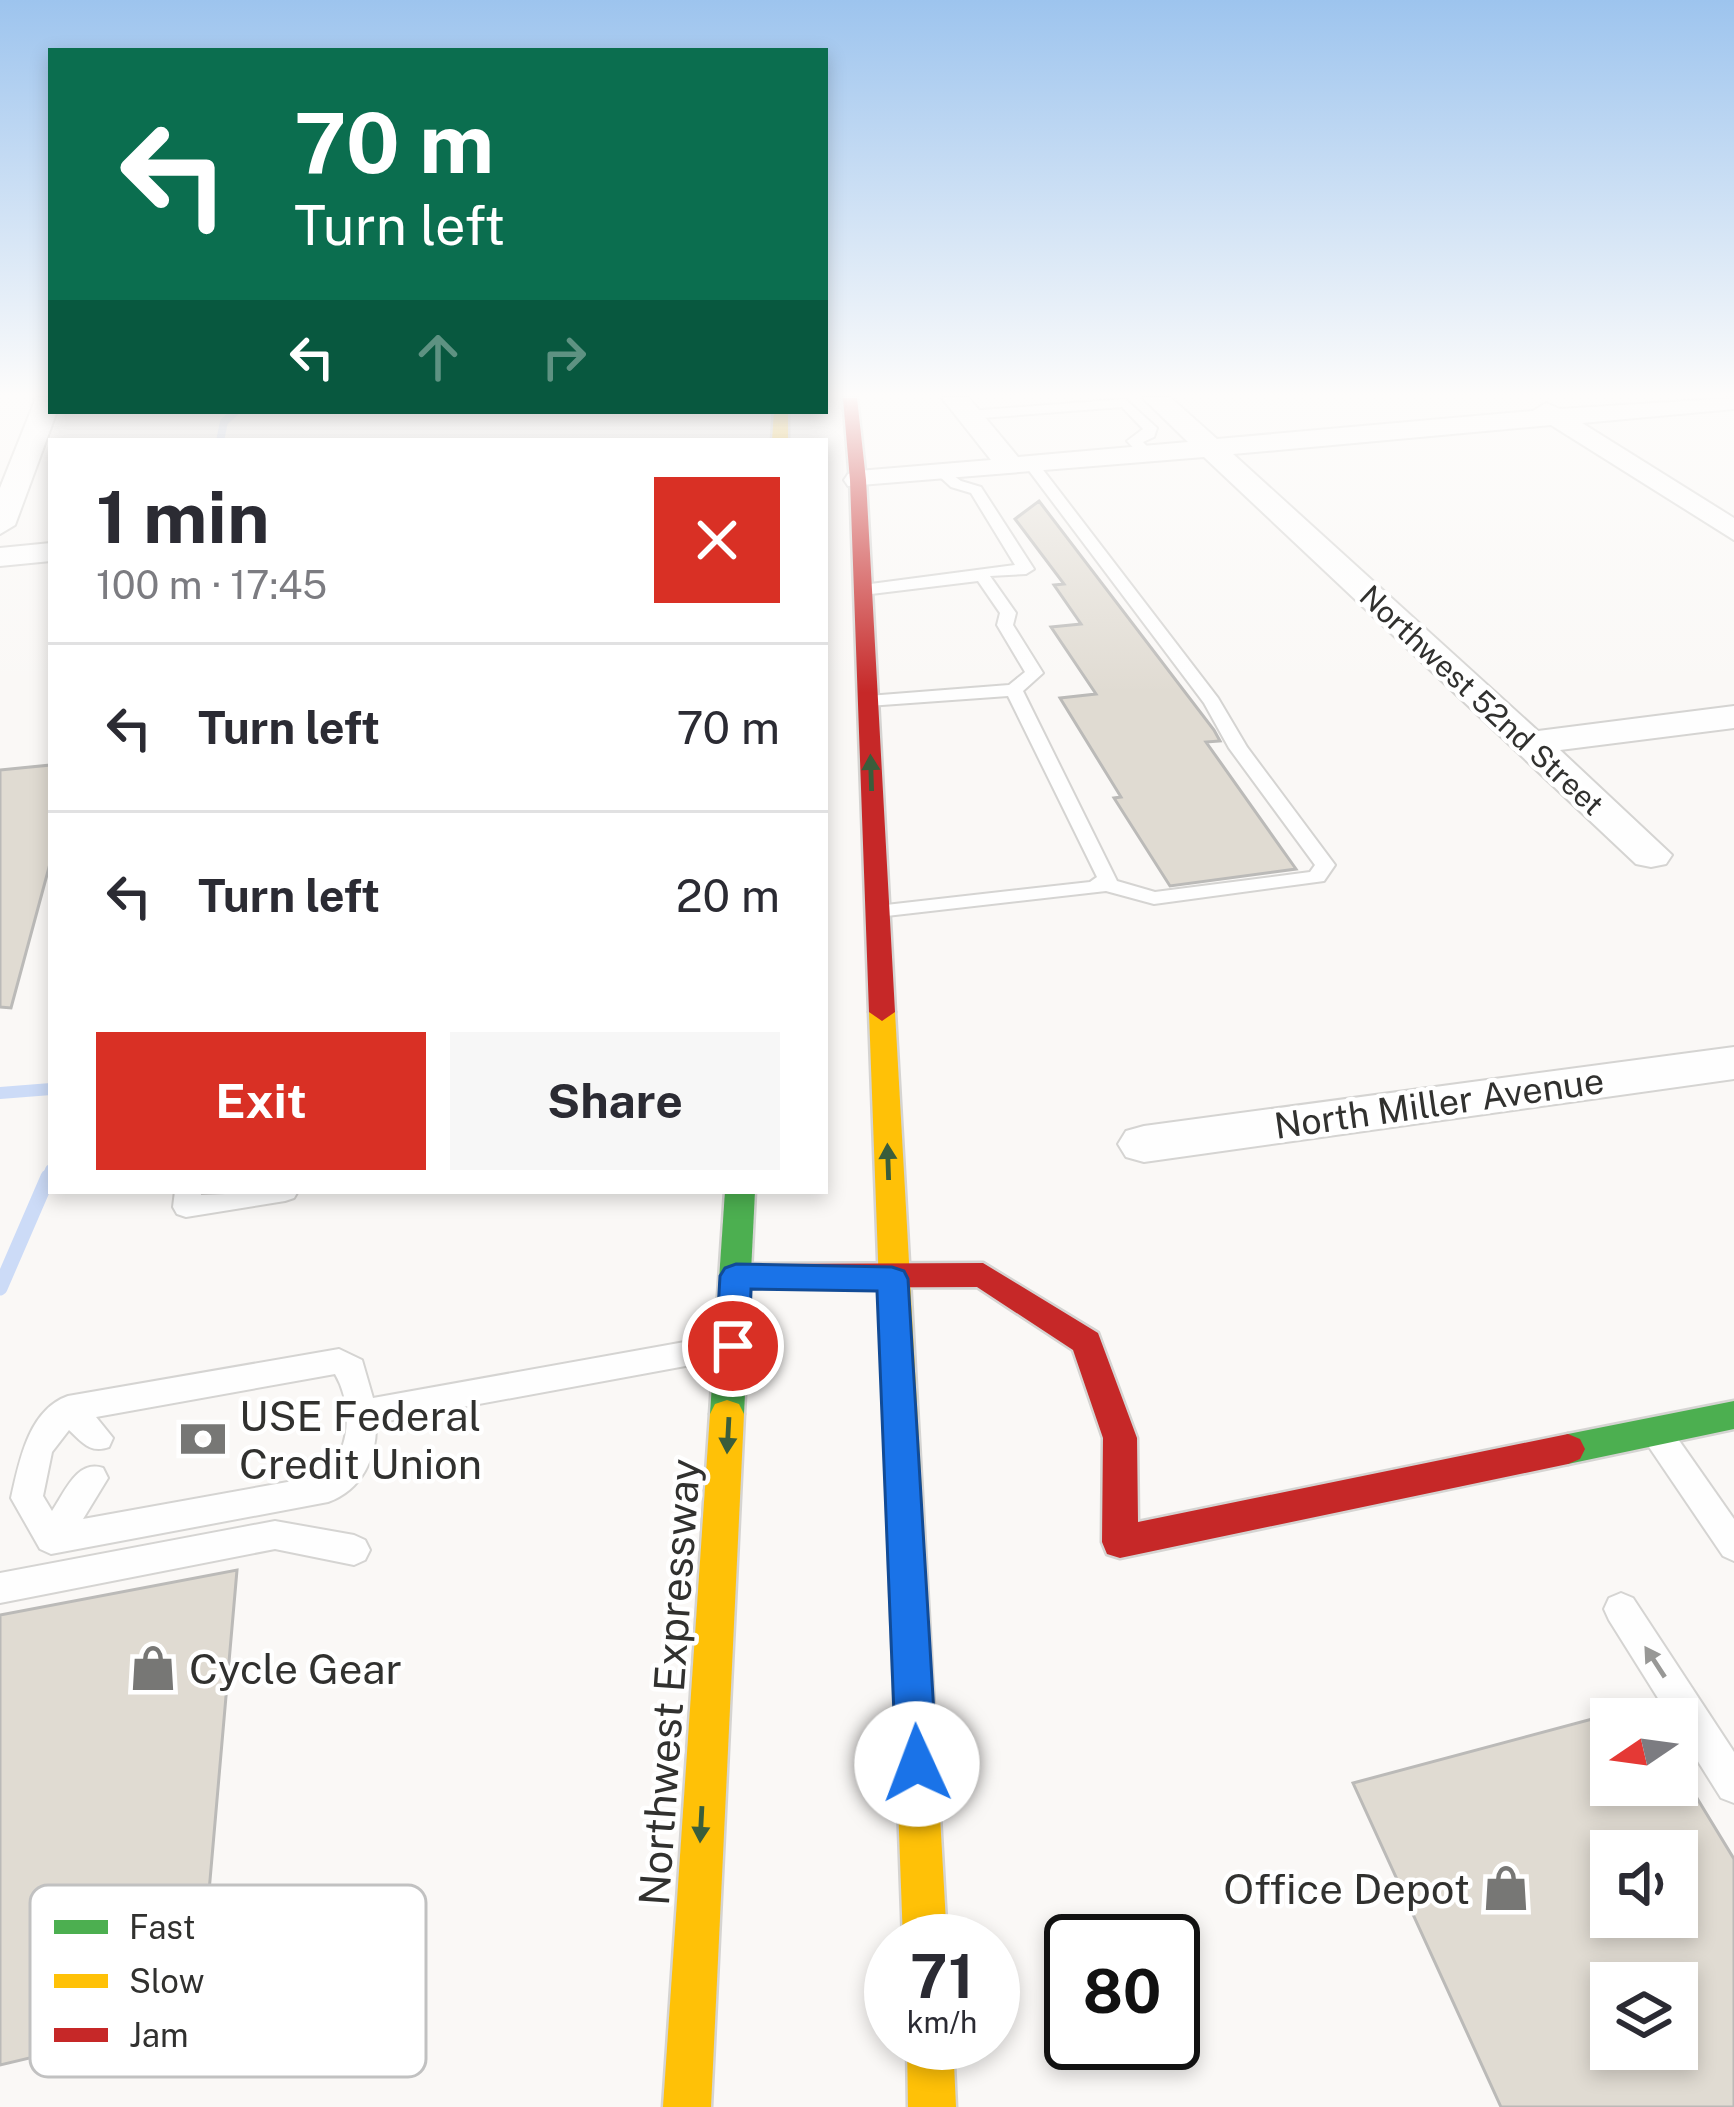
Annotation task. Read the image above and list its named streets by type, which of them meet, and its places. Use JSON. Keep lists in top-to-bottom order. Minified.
{"streets":{"main road":["Northwest Expressway"],"street":["Northwest 52nd Street","North Miller Avenue"]},"places":{"bank":["USE Federal Credit Union"],"shop":["Cycle Gear","Office Depot"]},"legend":["Fast","Slow","Jam"],"north":"left","page":{"turn":["70 m","Turn left"],"heading":["1 min","100 m · 17:45"],"list":[{"name":"Turn left","value":"70 m"},{"name":"Turn left","value":"20 m"}],"buttons":["Exit","Share"],"speed":"71 km/h","limit":"80"}}
